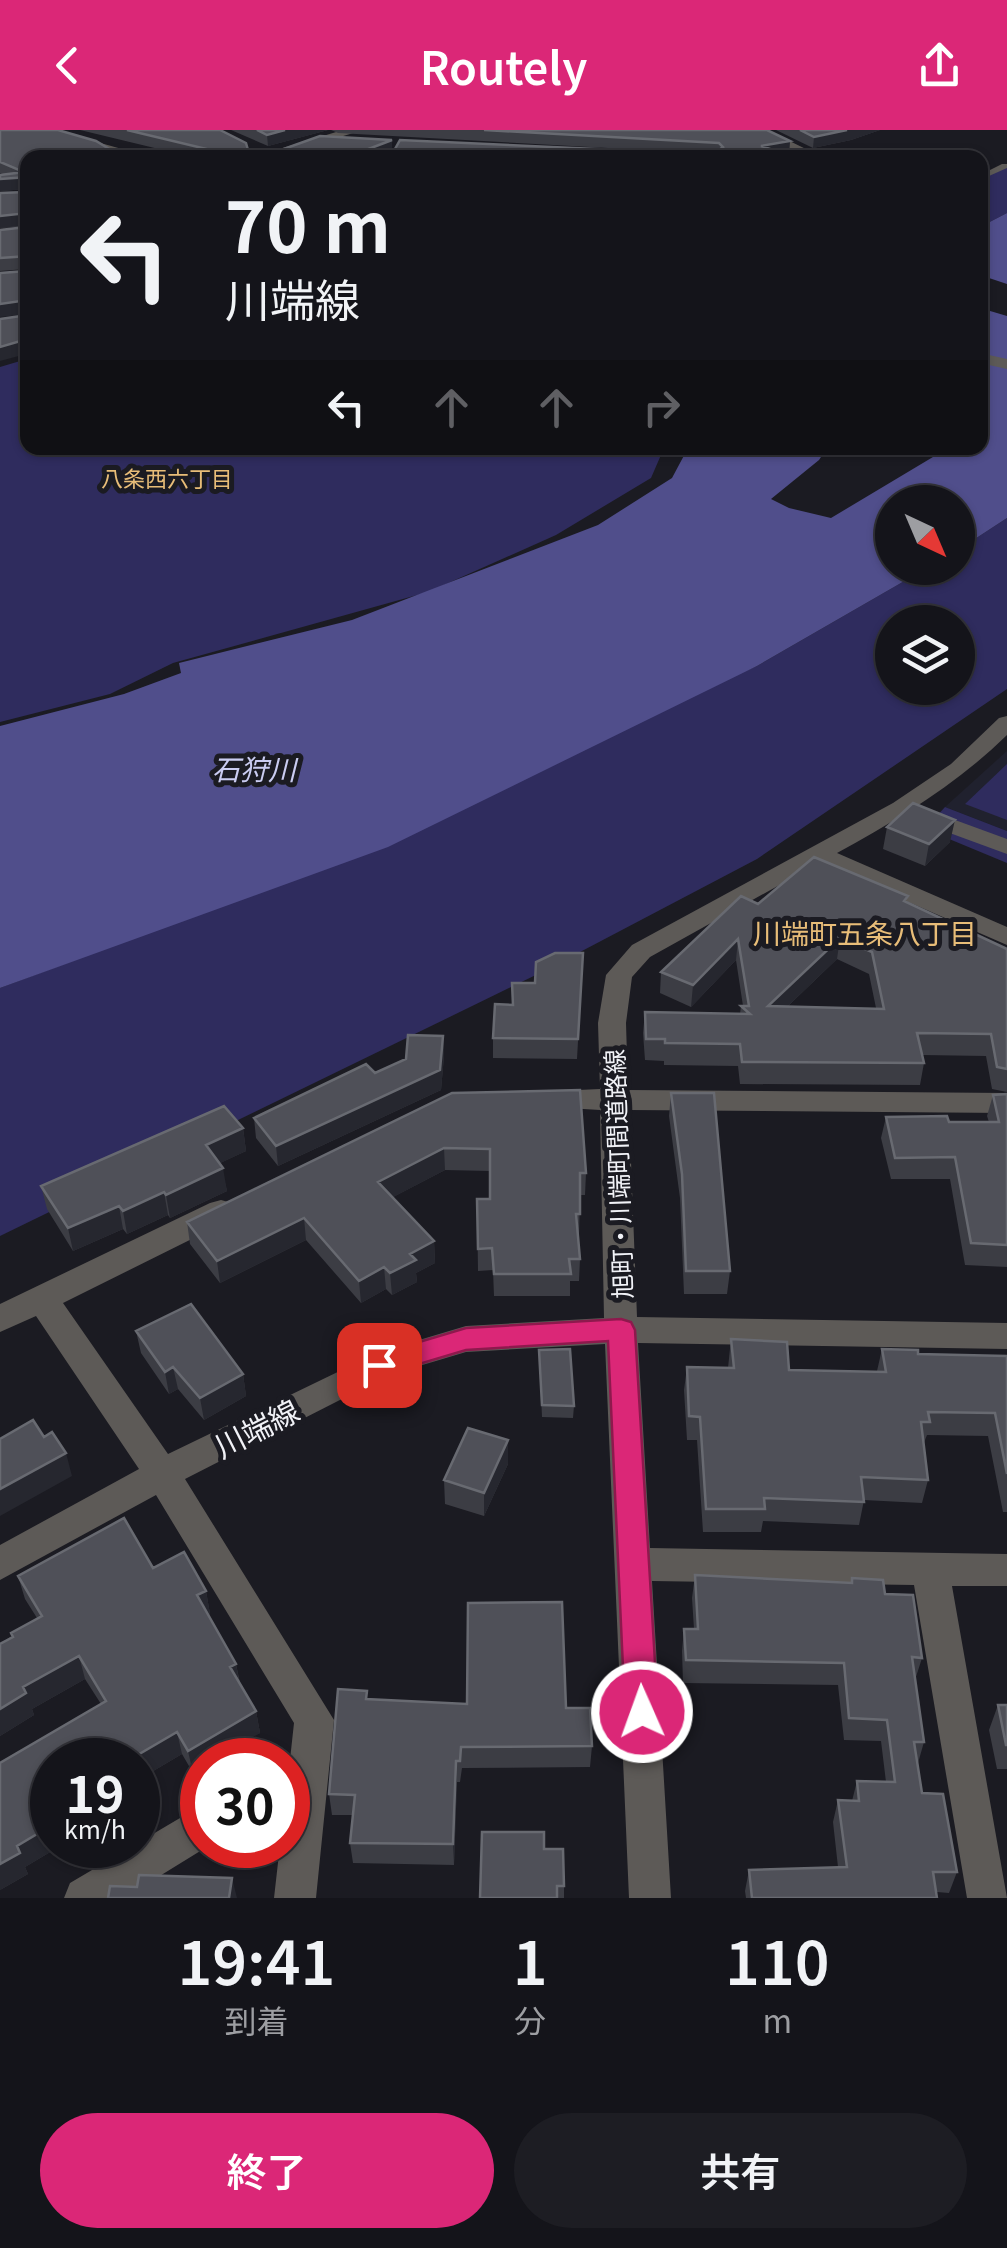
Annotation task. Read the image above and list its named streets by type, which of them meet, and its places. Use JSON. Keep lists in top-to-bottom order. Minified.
{"streets":{"street":["旭町・川端町間道路線","川端線"]},"crossings":[["旭町・川端町間道路線","川端線"]],"districts":["八条西六丁目","川端町五条八丁目"],"water":["石狩川"],"north":"bottom right","page":{"header":"Routely","turn":["70 m","川端線"],"speed":"19 km/h","limit":"30","eta":["19:41","到着","1","分","110","m"],"buttons":["終了","共有"]}}
